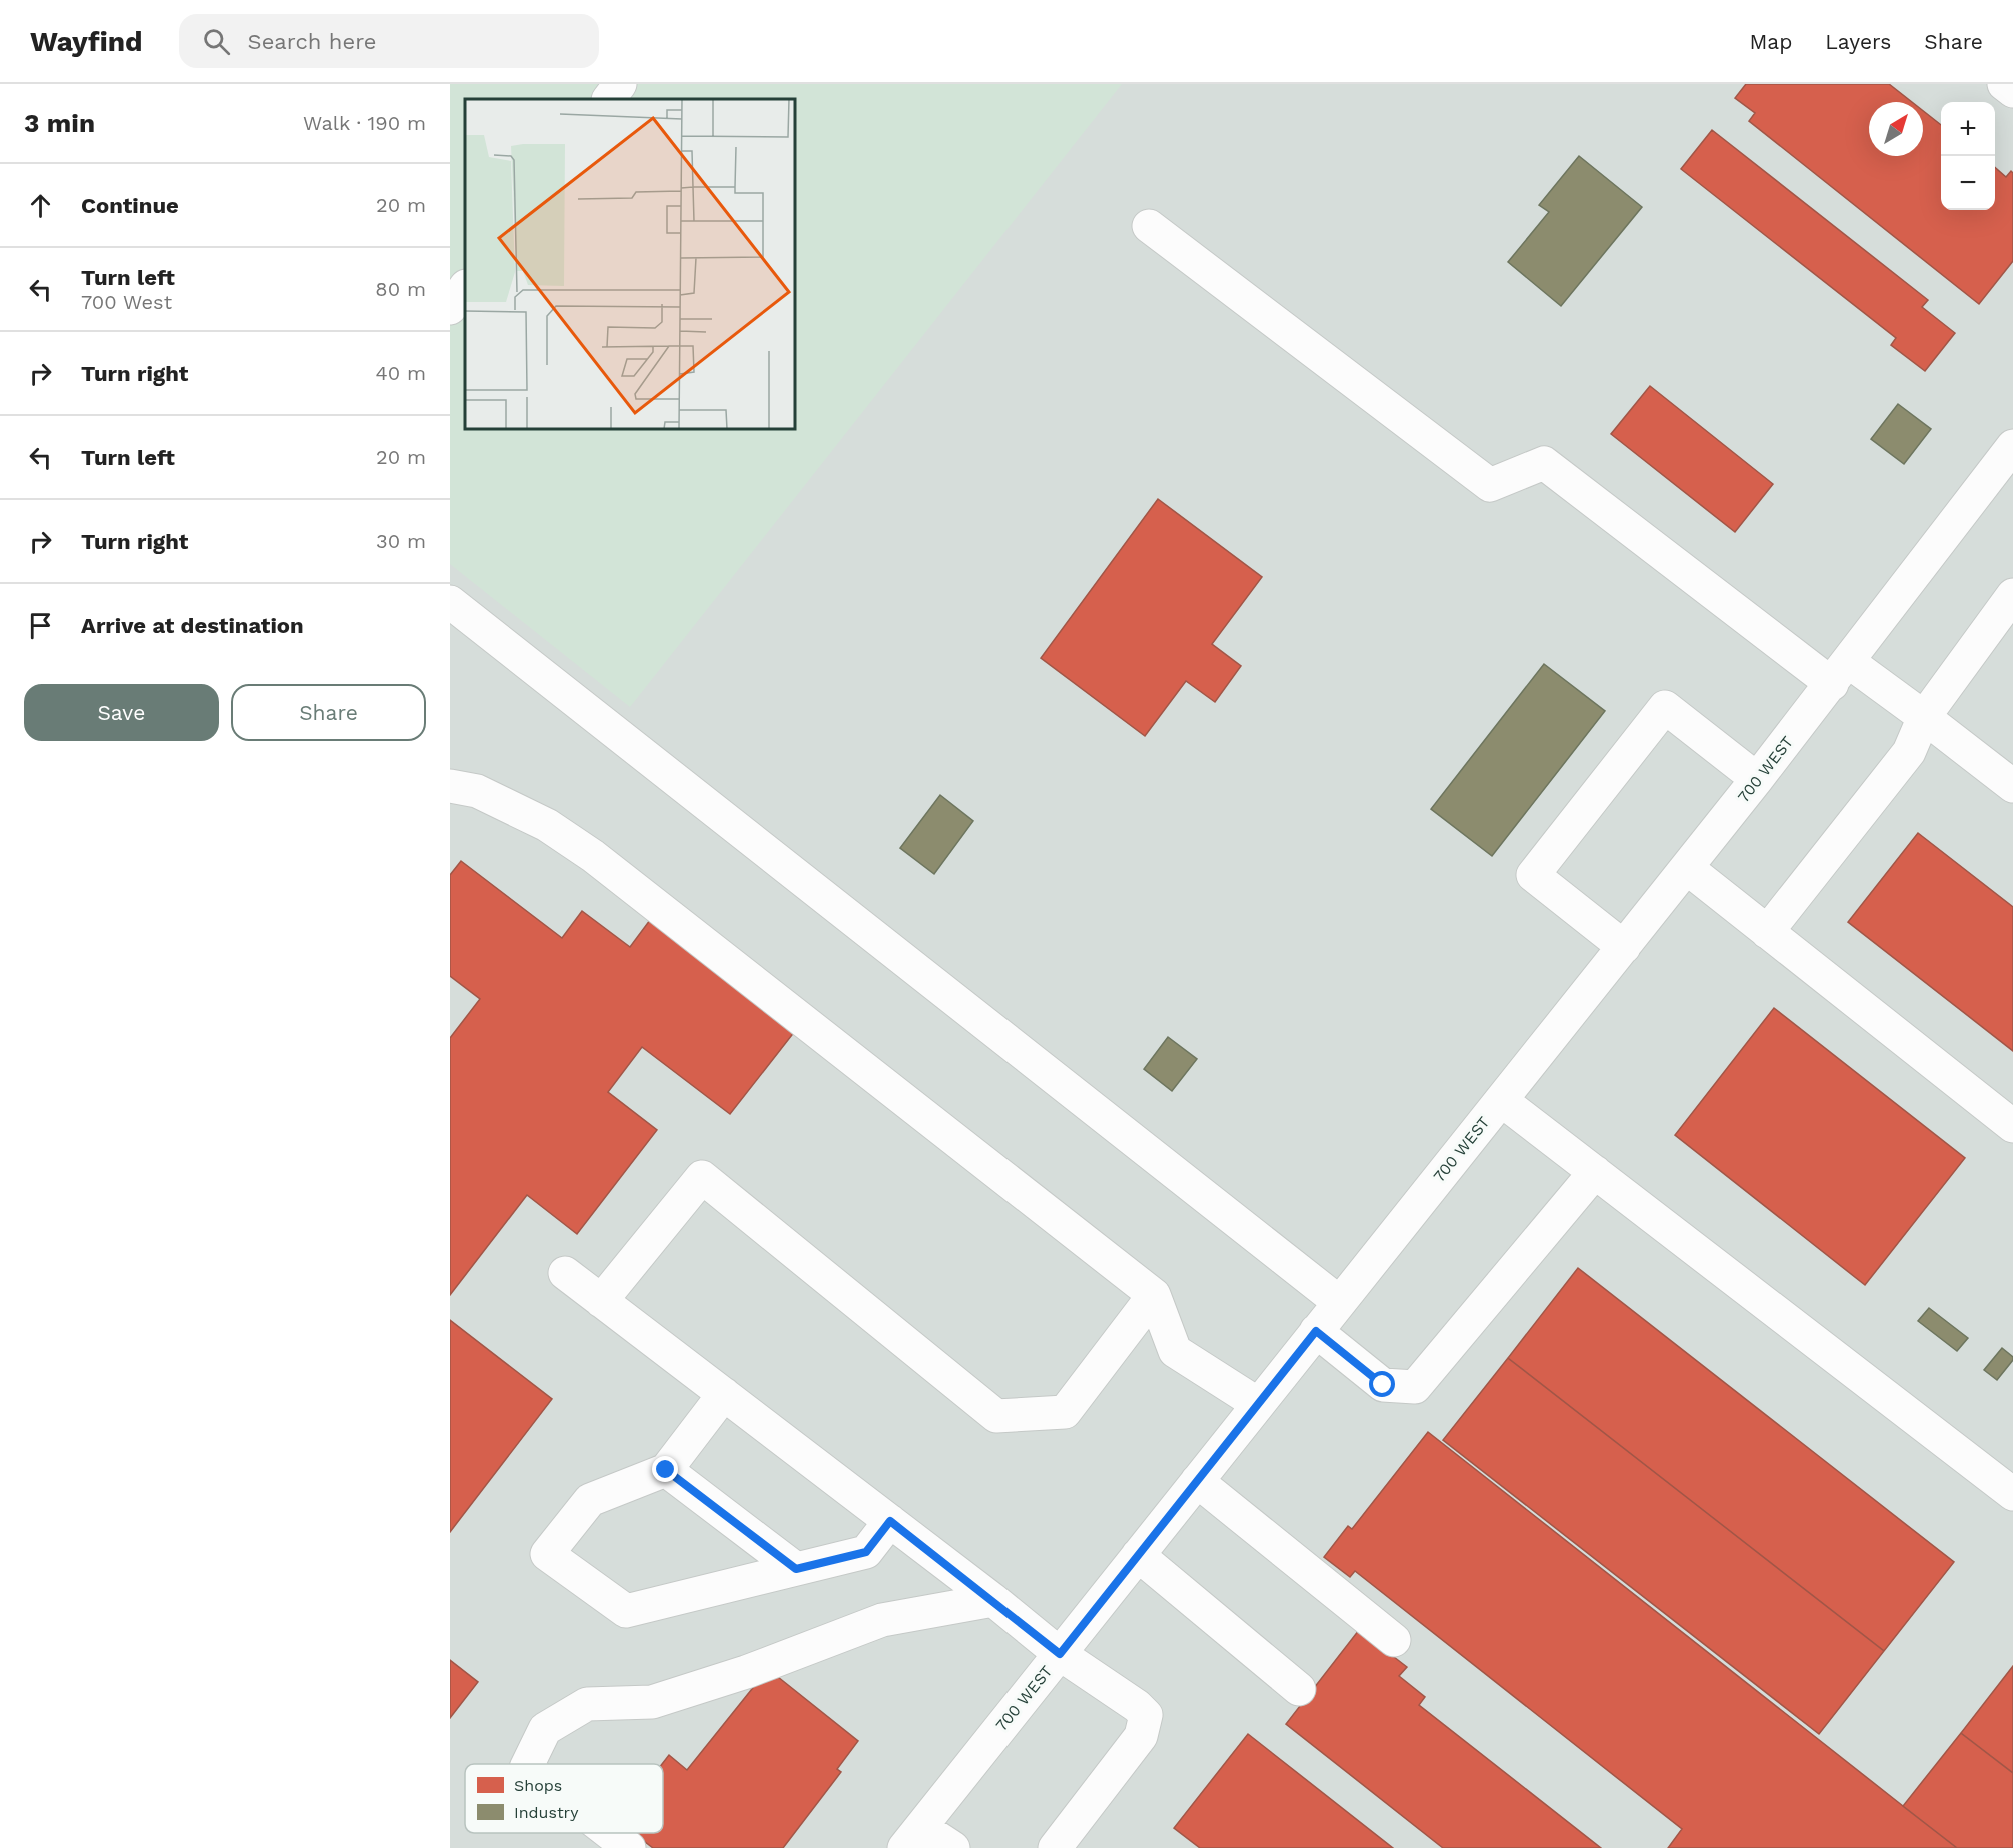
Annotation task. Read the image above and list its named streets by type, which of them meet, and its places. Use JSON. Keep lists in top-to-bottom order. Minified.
{"streets":{"street":["700 WEST"]},"legend":["Shops","Industry"],"north":"top right","page":{"header":"Wayfind","search":"Search here","nav":["Map","Layers","Share"],"heading":["3 min","Walk · 190 m"],"map_buttons":["+","−"],"list":[["Continue","20 m"],["Turn left","700 West","80 m"],["Turn right","40 m"],["Turn left","20 m"],["Turn right","30 m"],"Arrive at destination"],"buttons":["Save","Share"]}}
